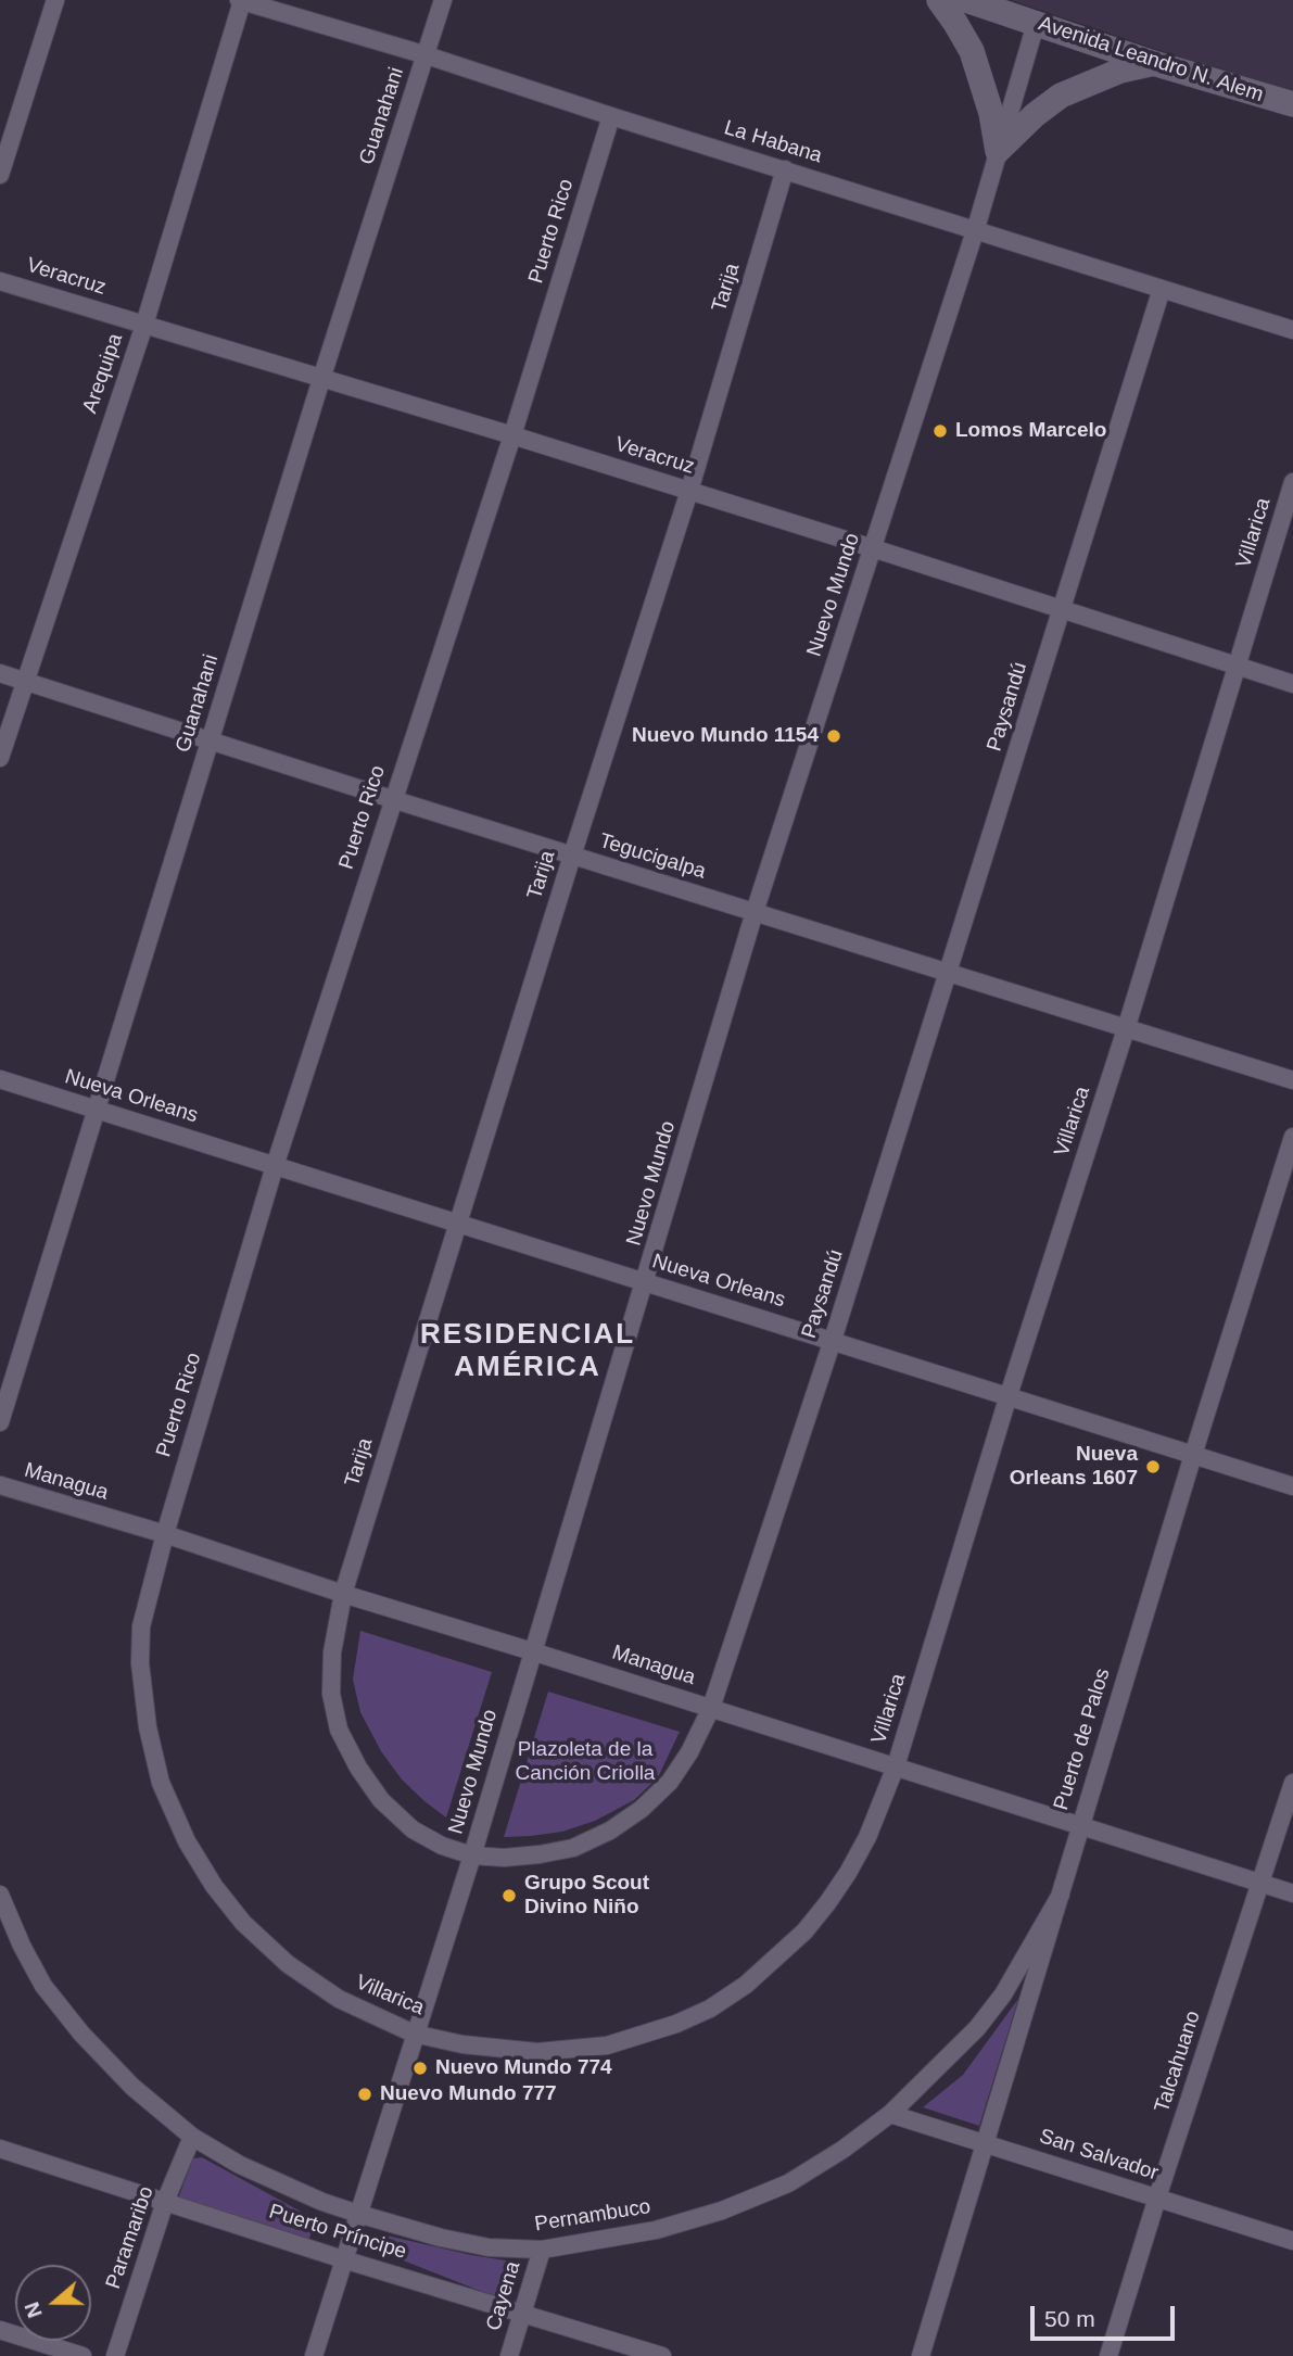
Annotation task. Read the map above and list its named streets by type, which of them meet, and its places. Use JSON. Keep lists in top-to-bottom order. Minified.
{"streets":{"main road":["Avenida Leandro N. Alem"],"street":["Guanahani","La Habana","Puerto Rico","Veracruz","Tarija","Arequipa","Villarica","Nuevo Mundo","Paysandú","Tegucigalpa","Nueva Orleans","Managua","Puerto de Palos","Talcahuano","San Salvador","Pernambuco","Puerto Príncipe","Paramaribo","Cayena"]},"crossings":[["Avenida Leandro N. Alem","Nuevo Mundo"],["Guanahani","La Habana"],["Guanahani","Veracruz"],["Guanahani","Tegucigalpa"],["Guanahani","Nueva Orleans"],["La Habana","Puerto Rico"],["La Habana","Tarija"],["La Habana","Arequipa"],["La Habana","Nuevo Mundo"],["La Habana","Paysandú"],["Puerto Rico","Veracruz"],["Puerto Rico","Villarica"],["Puerto Rico","Tegucigalpa"],["Puerto Rico","Nueva Orleans"],["Puerto Rico","Managua"],["Veracruz","Tarija"],["Veracruz","Arequipa"],["Veracruz","Villarica"],["Veracruz","Nuevo Mundo"],["Veracruz","Paysandú"],["Tarija","Paysandú"],["Tarija","Tegucigalpa"],["Tarija","Nueva Orleans"],["Tarija","Managua"],["Arequipa","Tegucigalpa"],["Villarica","Nuevo Mundo"],["Villarica","Tegucigalpa"],["Villarica","Nueva Orleans"],["Villarica","Managua"],["Nuevo Mundo","Paysandú"],["Nuevo Mundo","Tegucigalpa"],["Nuevo Mundo","Nueva Orleans"],["Nuevo Mundo","Managua"],["Nuevo Mundo","Pernambuco"],["Nuevo Mundo","Puerto Príncipe"],["Paysandú","Tegucigalpa"],["Paysandú","Nueva Orleans"],["Paysandú","Managua"],["Nueva Orleans","Puerto de Palos"],["Managua","Puerto de Palos"],["Managua","Talcahuano"],["Puerto de Palos","San Salvador"],["Puerto de Palos","Pernambuco"],["Talcahuano","San Salvador"],["San Salvador","Pernambuco"],["Pernambuco","Paramaribo"],["Pernambuco","Cayena"],["Puerto Príncipe","Paramaribo"],["Puerto Príncipe","Cayena"]],"districts":["RESIDENCIAL AMÉRICA"],"parks":["Plazoleta de la Canción Criolla"],"places":["Lomos Marcelo","Nuevo Mundo 1154","Nueva Orleans 1607","Grupo Scout Divino Niño","Nuevo Mundo 774","Nuevo Mundo 777"],"scale_bar":"50 m","north":"left"}
